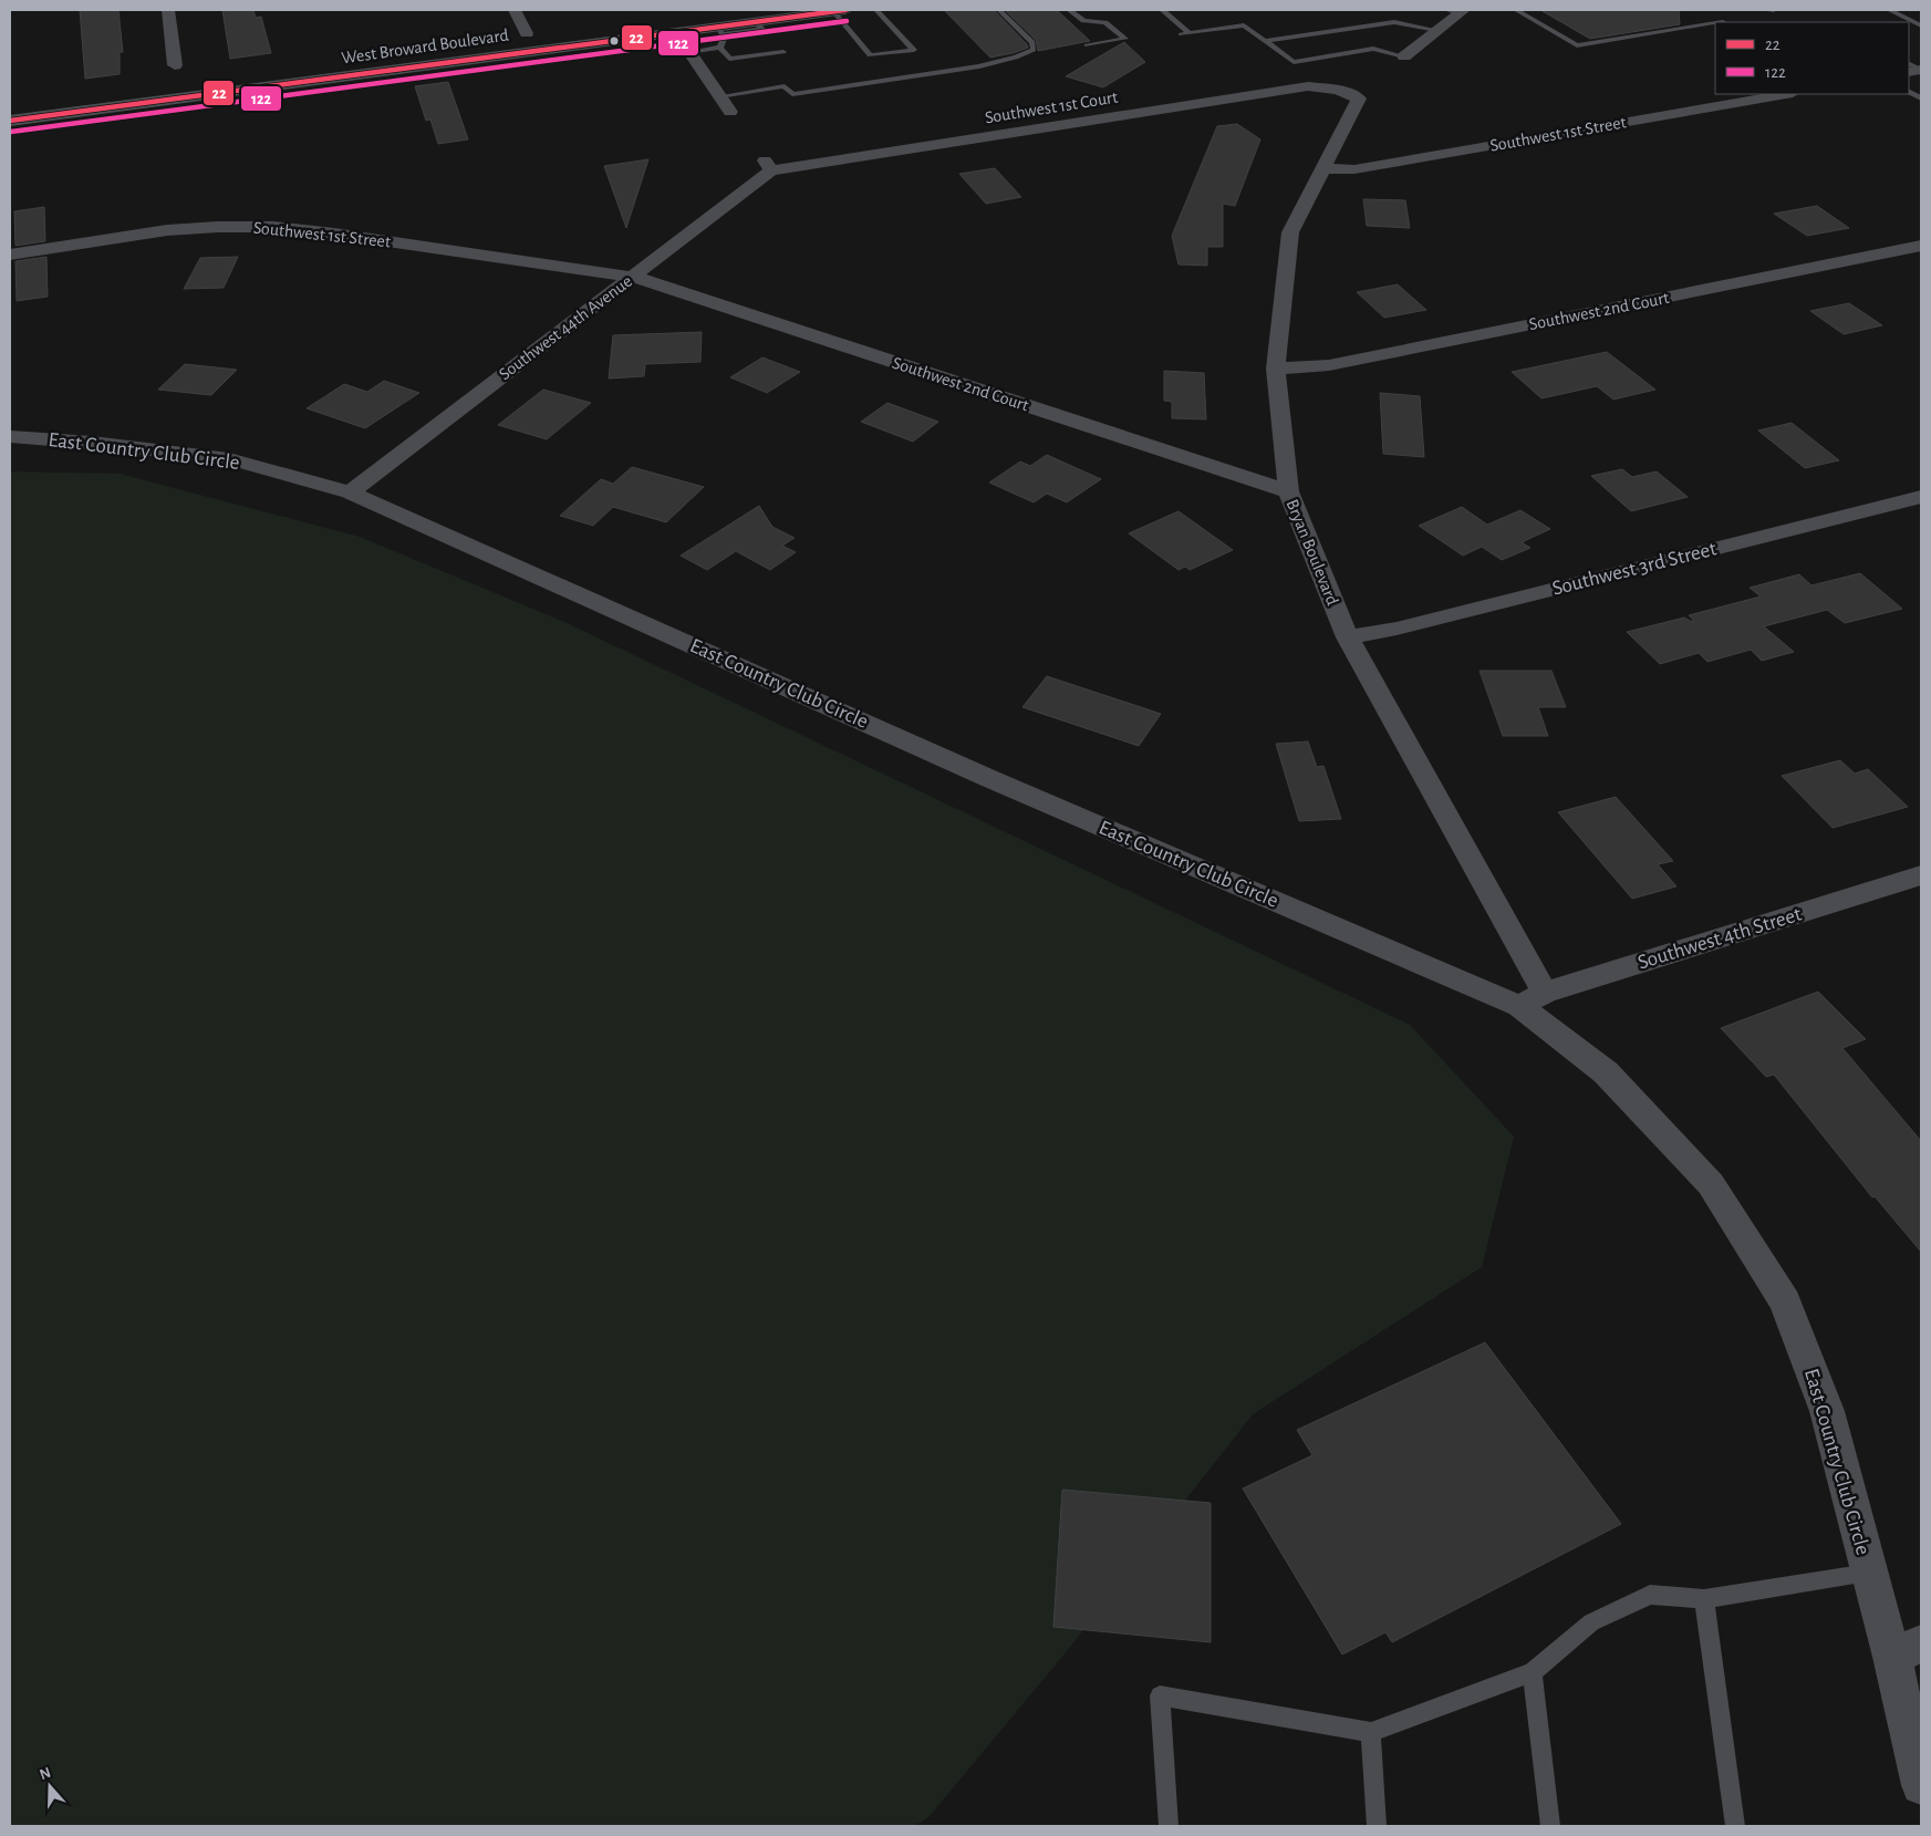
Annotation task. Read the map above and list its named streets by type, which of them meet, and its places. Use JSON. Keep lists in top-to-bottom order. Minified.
{"streets":{"main road":["West Broward Boulevard"],"street":["Southwest 1st Court","Southwest 1st Street","Southwest 2nd Court","Southwest 44th Avenue","East Country Club Circle","Bryan Boulevard","Southwest 3rd Street","Southwest 4th Street"]},"crossings":[["Southwest 1st Court","Southwest 44th Avenue"],["Southwest 1st Court","Bryan Boulevard"],["Southwest 1st Street","Southwest 2nd Court"],["Southwest 1st Street","Southwest 44th Avenue"],["Southwest 1st Street","Bryan Boulevard"],["Southwest 2nd Court","Southwest 44th Avenue"],["Southwest 2nd Court","Bryan Boulevard"],["Southwest 44th Avenue","East Country Club Circle"],["East Country Club Circle","Southwest 4th Street"],["Bryan Boulevard","Southwest 3rd Street"],["Bryan Boulevard","Southwest 4th Street"]],"lines":["transit line 22","transit line 122"],"legend":["22","122"],"north":"top"}
